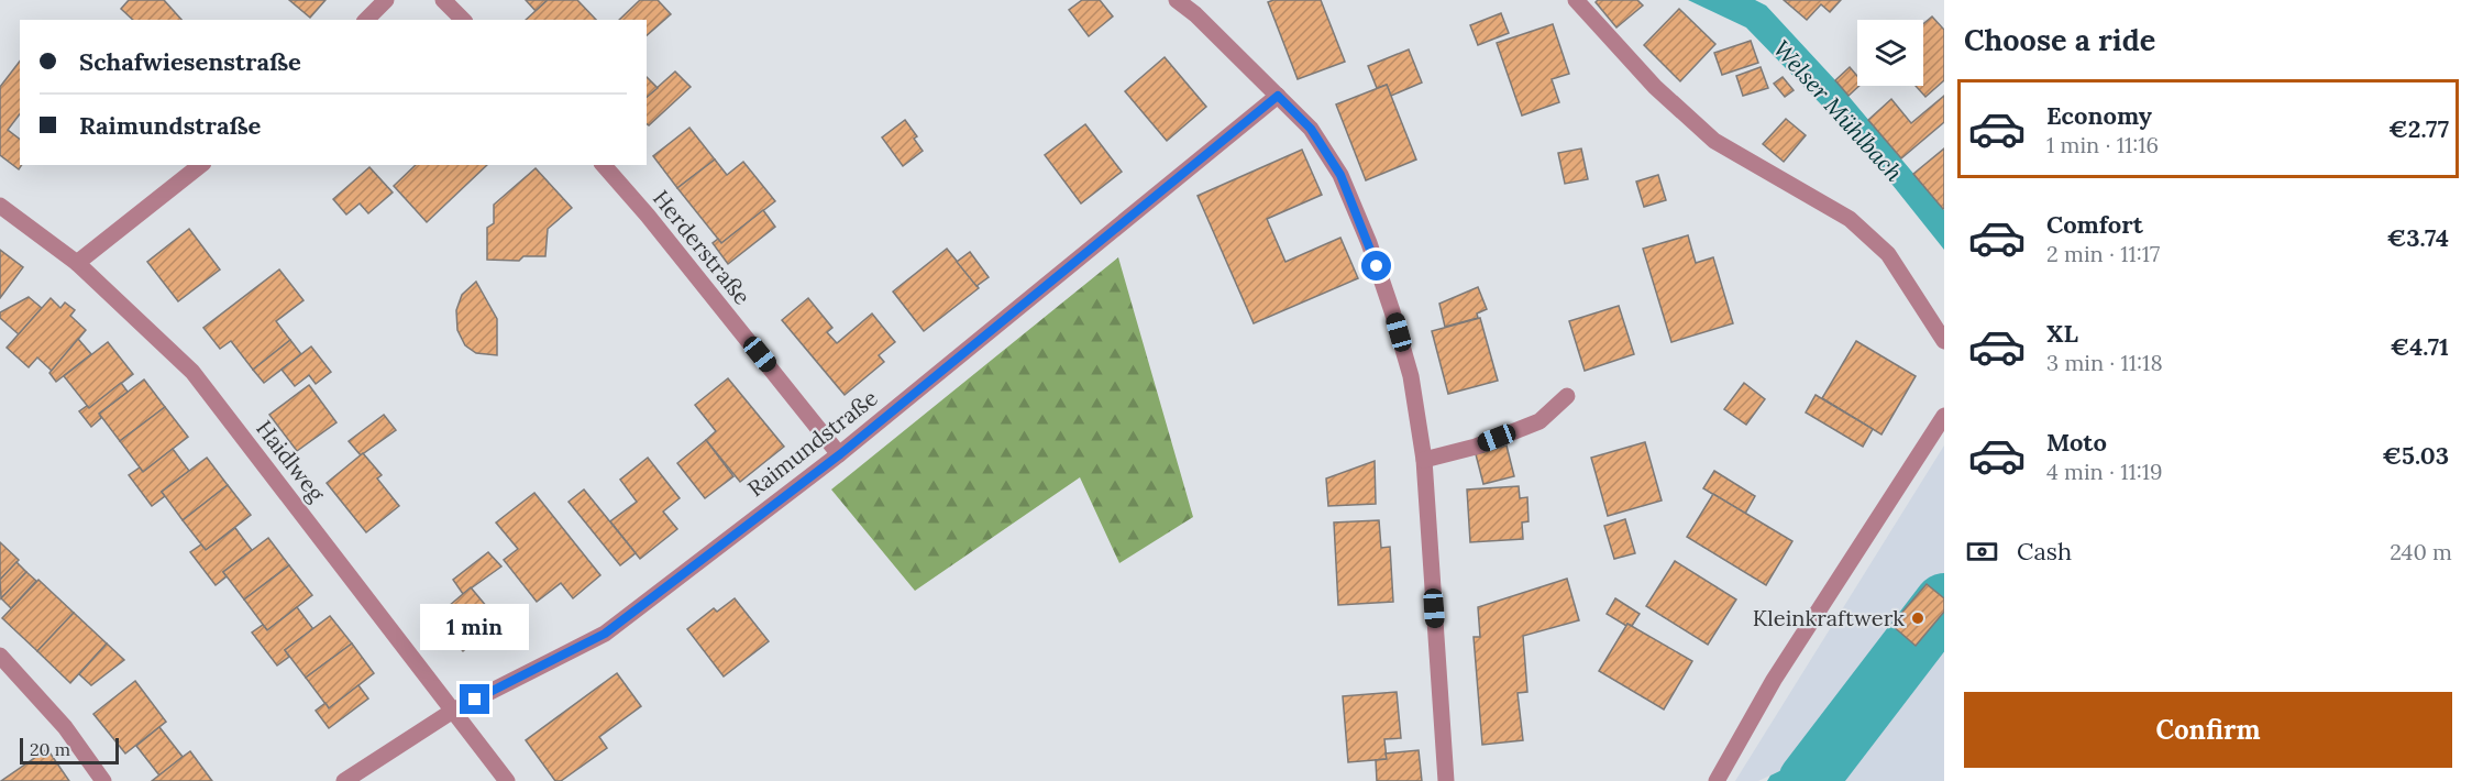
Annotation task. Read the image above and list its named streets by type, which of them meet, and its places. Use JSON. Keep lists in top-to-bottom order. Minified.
{"streets":{"street":["Herderstraße","Raimundstraße","Haidlweg"]},"crossings":[["Herderstraße","Raimundstraße"],["Raimundstraße","Haidlweg"]],"water":["Welser Mühlbach"],"places":["Kleinkraftwerk"],"scale_bar":"20 m","page":{"heading":"Choose a ride","banner":["Schafwiesenstraße","Raimundstraße"],"list":[{"name":"Economy","note":"1 min · 11:16","value":"€2.77"},{"name":"Comfort","note":"2 min · 11:17","value":"€3.74"},{"name":"XL","note":"3 min · 11:18","value":"€4.71"},{"name":"Moto","note":"4 min · 11:19","value":"€5.03"}],"pay":["Cash","240 m"],"bubble":"1 min","buttons":"Confirm","scale":"20 m"}}
